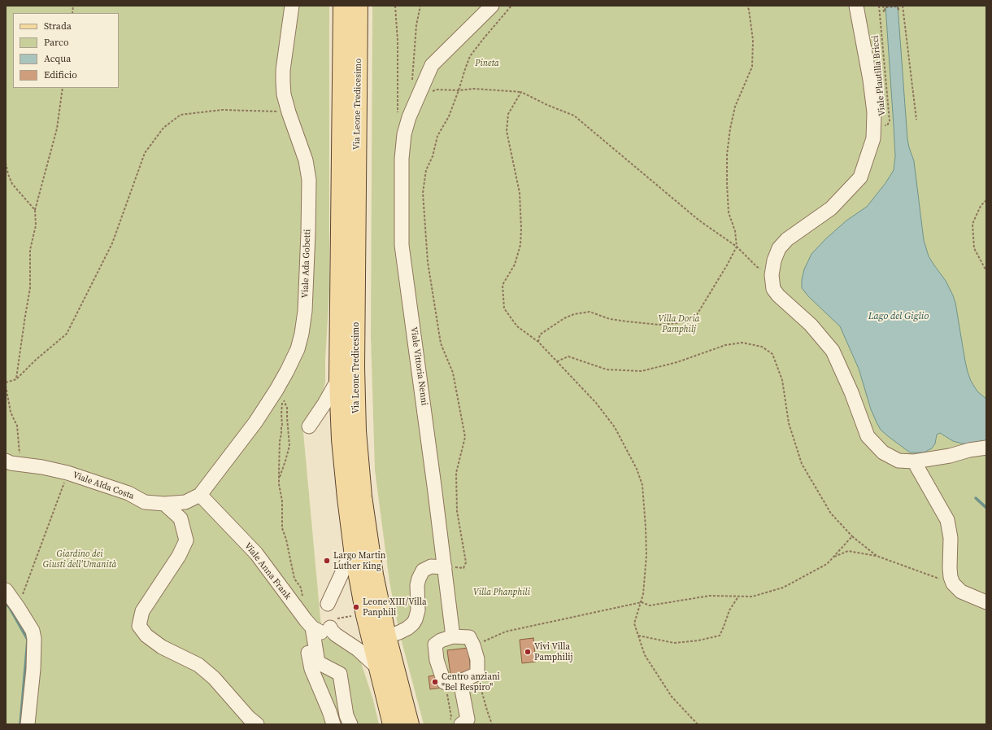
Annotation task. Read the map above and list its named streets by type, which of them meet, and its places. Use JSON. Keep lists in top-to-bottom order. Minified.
{"streets":{"main road":["Via Leone Tredicesimo"],"street":["Viale Ada Gobetti","Viale Vittoria Nenni","Viale Alda Costa","Viale Anna Frank"],"path":["Viale Plautilla Bricci"]},"crossings":[["Viale Ada Gobetti","Viale Alda Costa"],["Viale Ada Gobetti","Viale Anna Frank"],["Viale Alda Costa","Viale Anna Frank"]],"water":["Lago del Giglio"],"parks":["Pineta","Villa Doria Pamphilj","Giardino dei Giusti dell'Umanità","Villa Phanphili"],"places":["Largo Martin Luther King","Leone XIII/Villa Panphili","Vivi Villa Pamphilij","Centro anziani \"Bel Respiro\""],"legend":["Strada","Parco","Acqua","Edificio"]}
